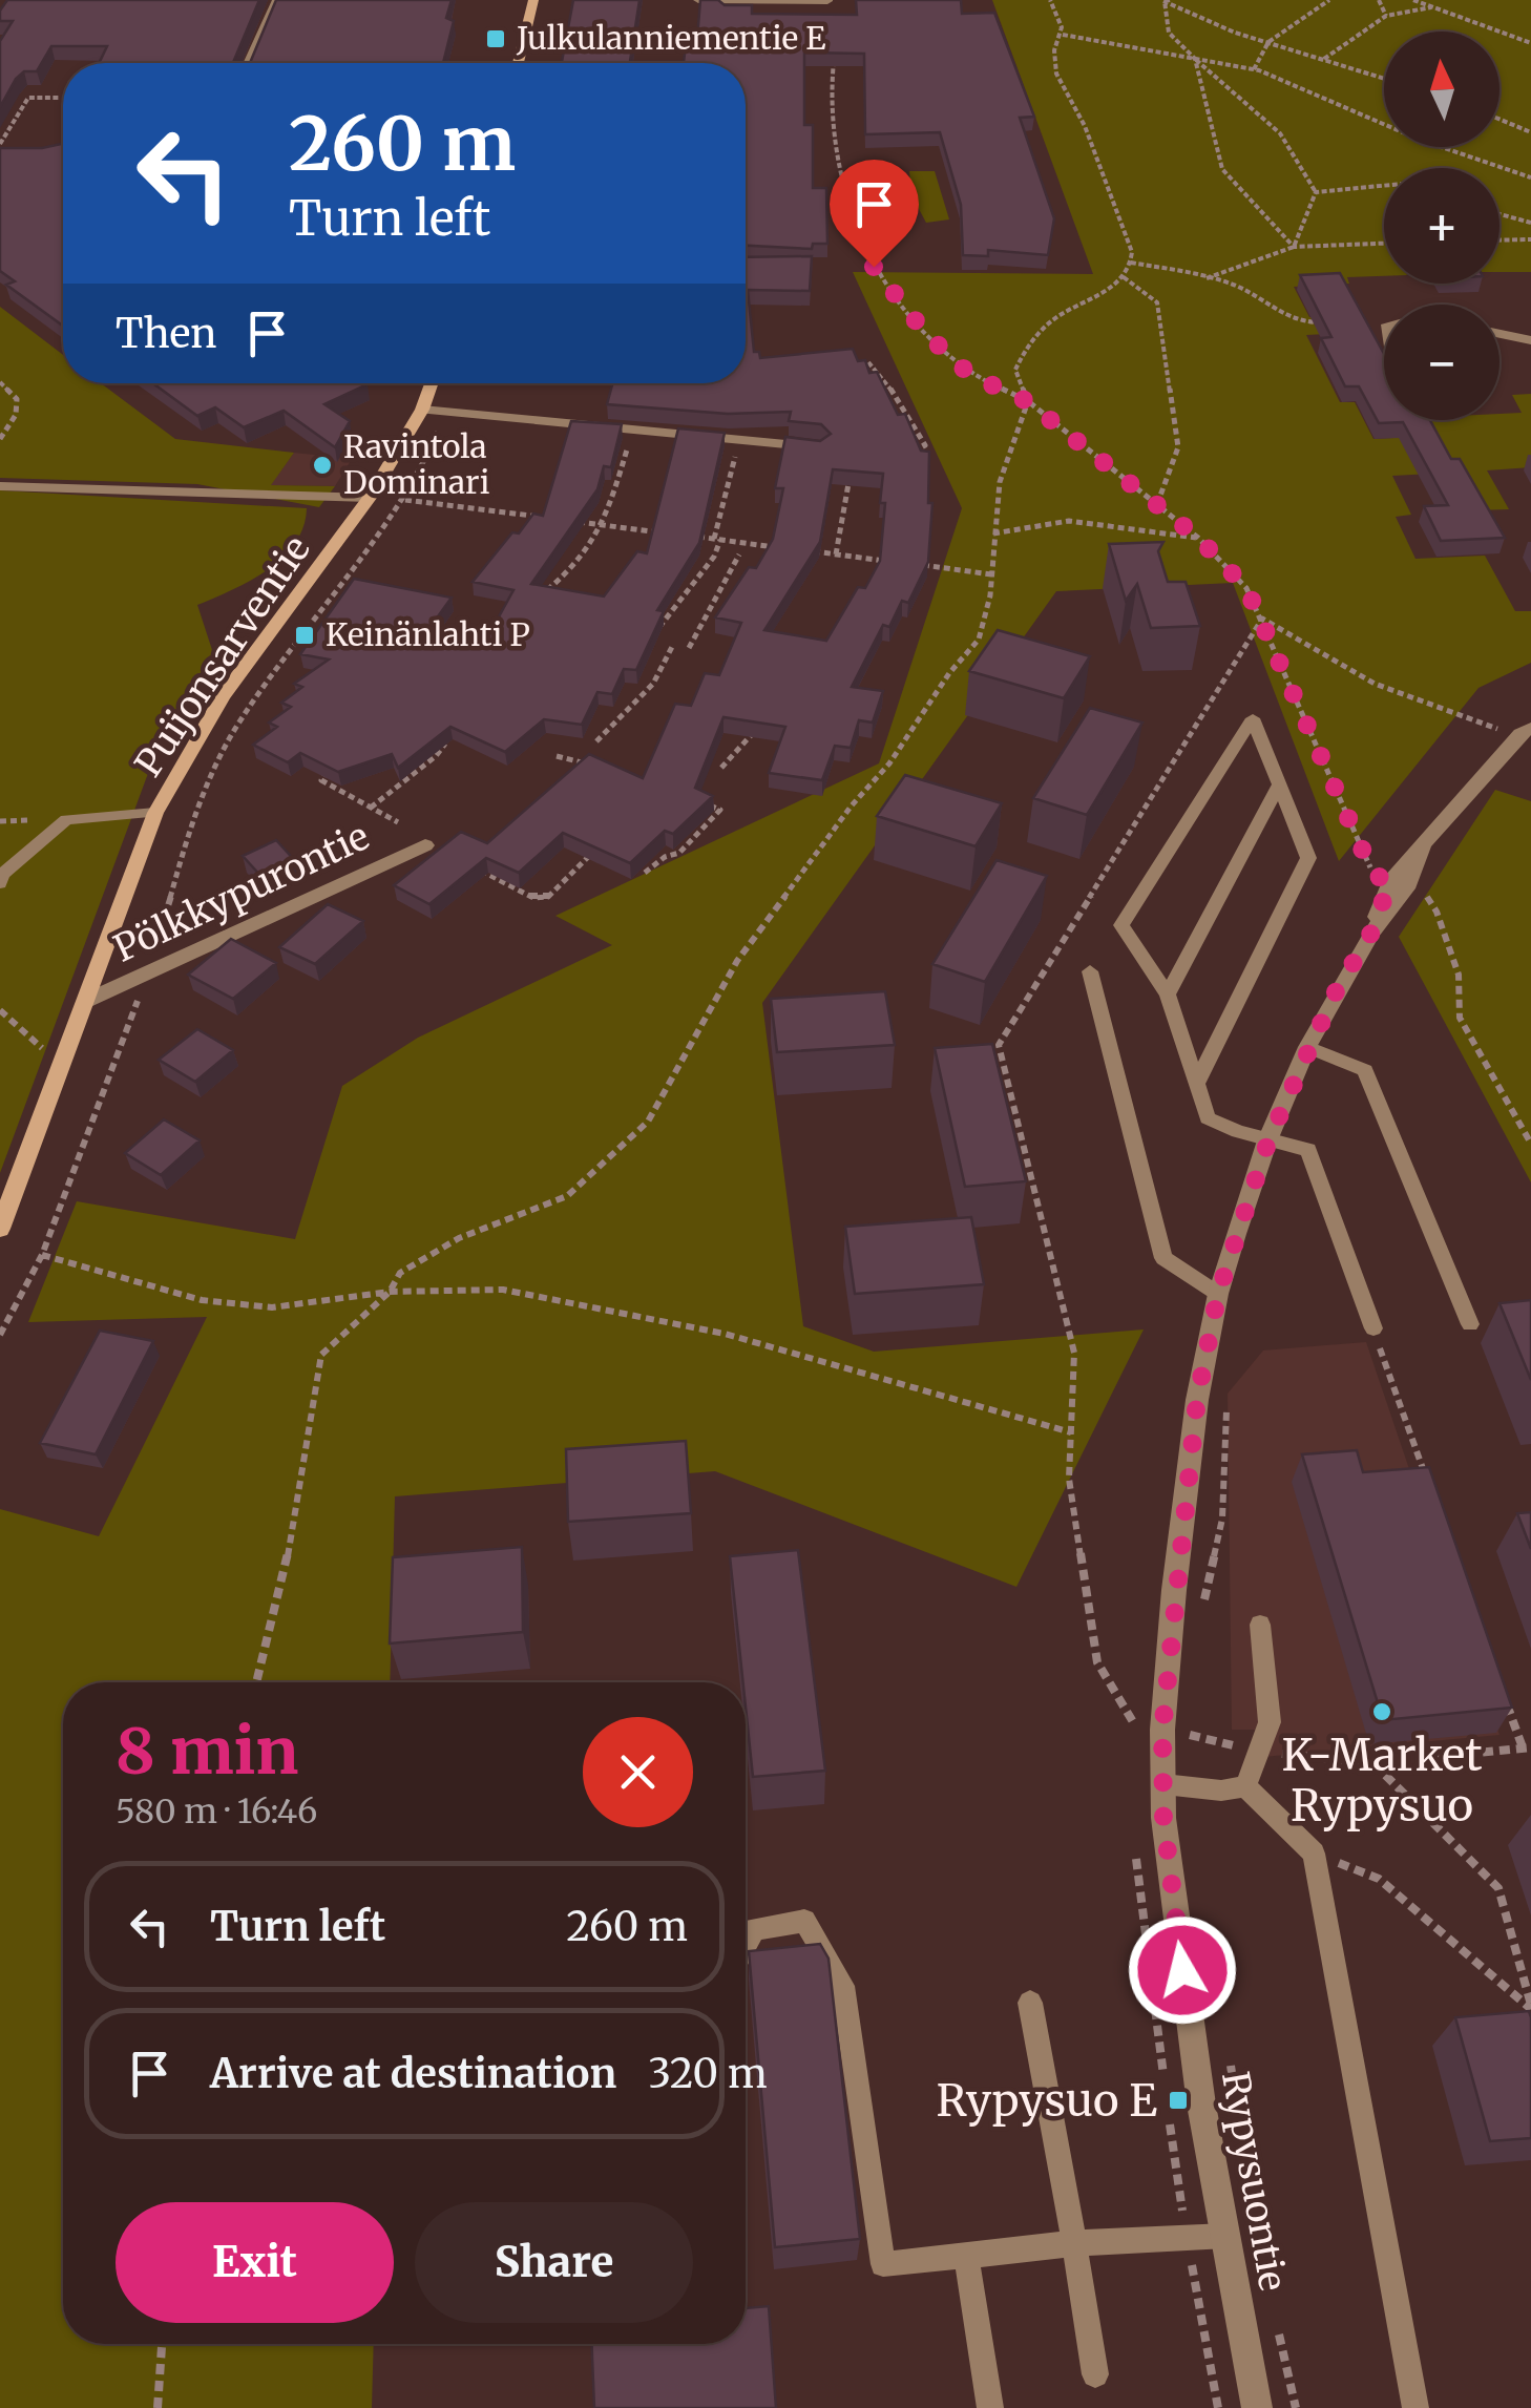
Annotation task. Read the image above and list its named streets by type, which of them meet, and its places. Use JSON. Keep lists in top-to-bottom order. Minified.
{"streets":{"main road":["Puijonsarventie"],"street":["Pölkkypurontie","Rypysuontie"]},"crossings":[["Puijonsarventie","Pölkkypurontie"]],"places":{"transit":["Julkulanniementie E","Keinänlahti P","Rypysuo E"],"other":["Ravintola Dominari","K-Market Rypysuo"]},"north":"top","page":{"map_buttons":["+","−"],"turn":["260 m","Turn left"],"then":"Then","heading":["8 min","580 m · 16:46"],"list":[{"name":"Turn left","value":"260 m"},{"name":"Arrive at destination","value":"320 m"}],"buttons":["Exit","Share"]}}
